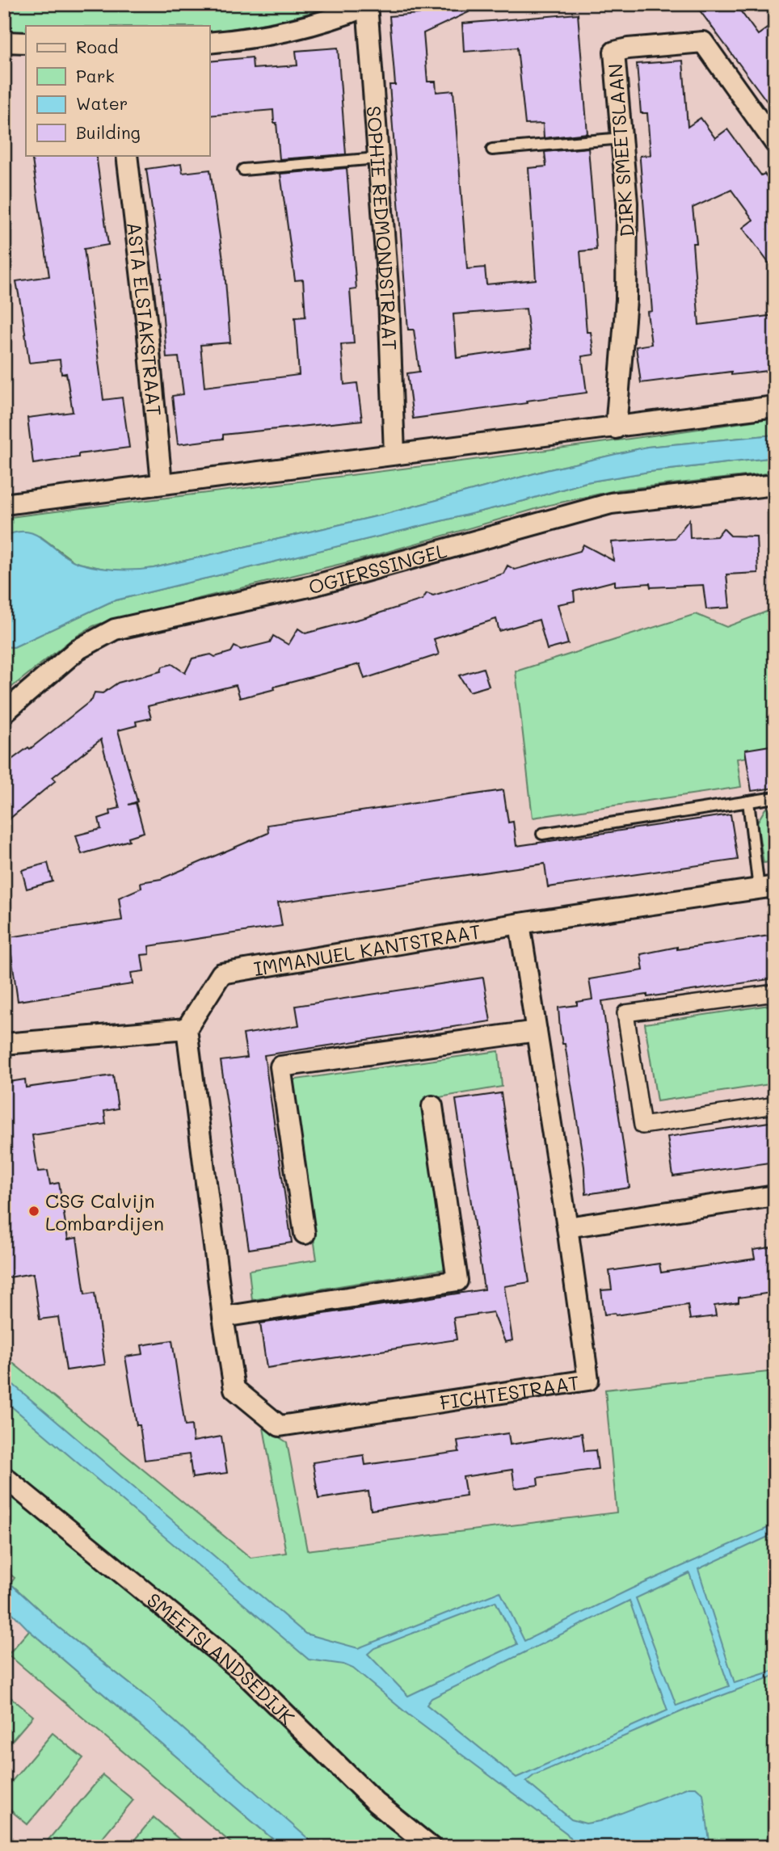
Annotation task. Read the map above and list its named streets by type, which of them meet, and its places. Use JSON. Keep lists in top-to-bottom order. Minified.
{"streets":{"street":["DIRK SMEETSLAAN","SOPHIE REDMONDSTRAAT","ASTA ELSTAKSTRAAT","OGIERSSINGEL","IMMANUEL KANTSTRAAT","FICHTESTRAAT","SMEETSLANDSEDIJK"]},"crossings":[["IMMANUEL KANTSTRAAT","FICHTESTRAAT"]],"places":["CSG Calvijn Lombardijen"],"legend":["Road","Park","Water","Building"]}
